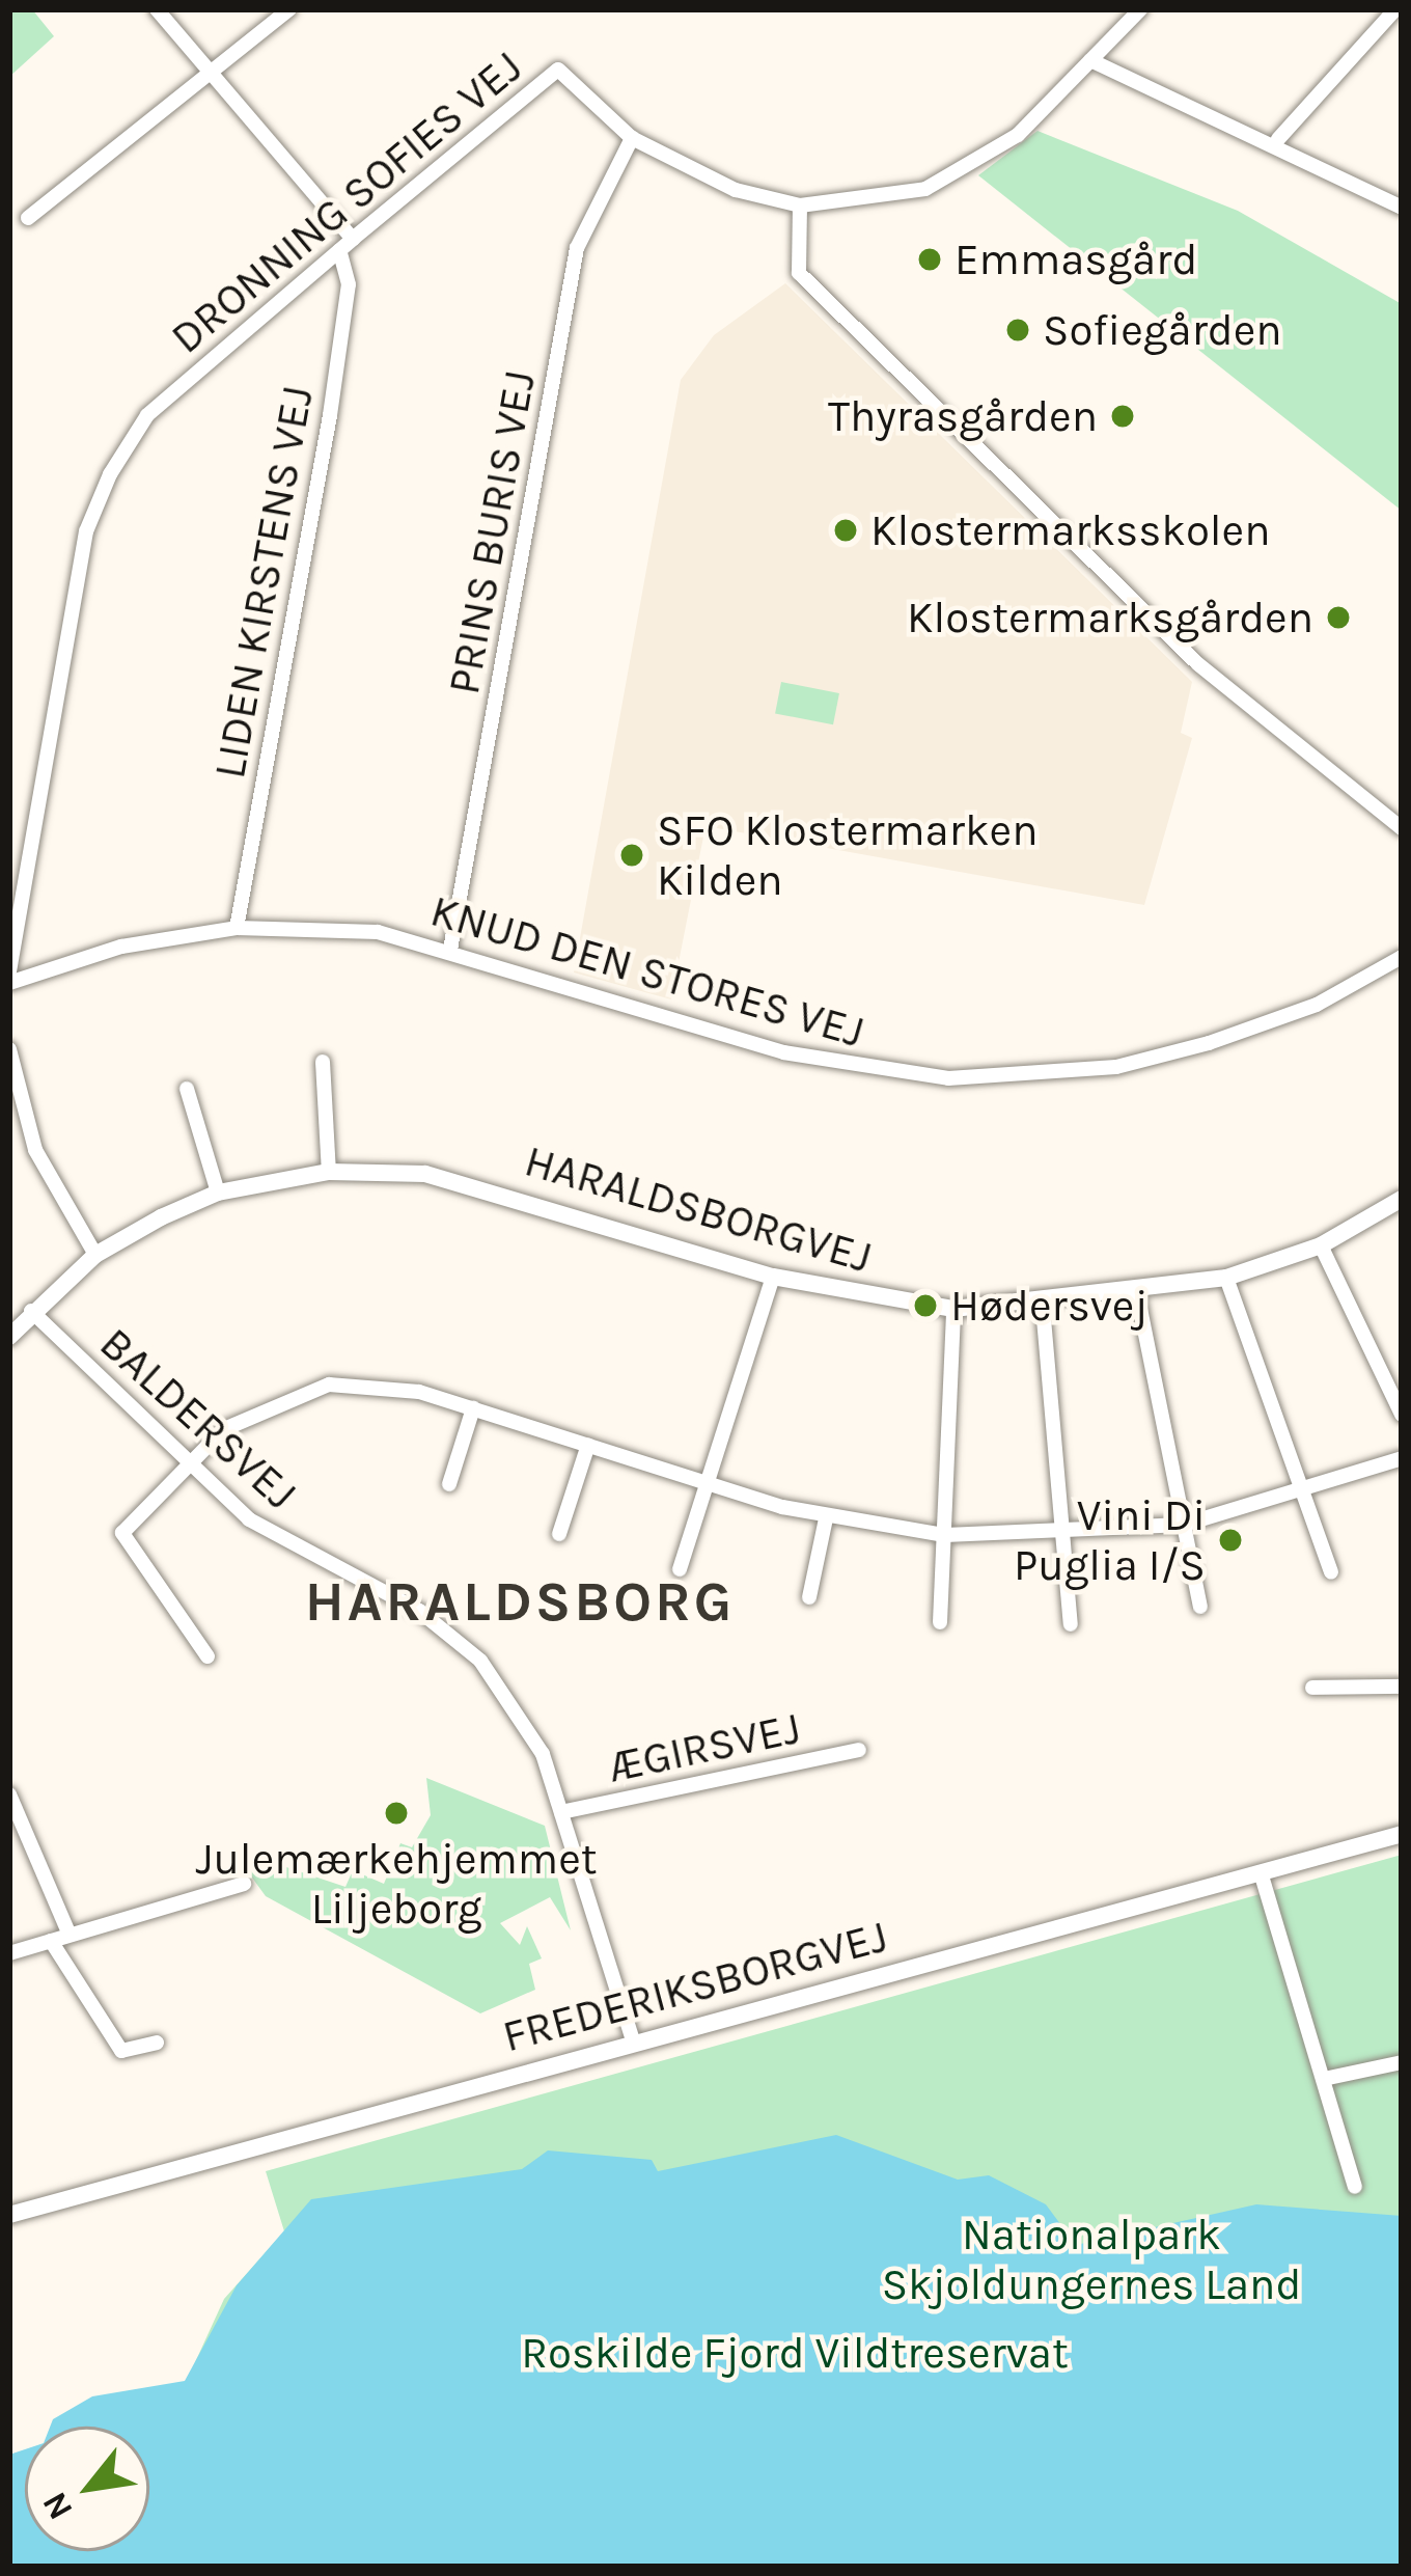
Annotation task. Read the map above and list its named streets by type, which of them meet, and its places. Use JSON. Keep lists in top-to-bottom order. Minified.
{"streets":{"street":["DRONNING SOFIES VEJ","PRINS BURIS VEJ","LIDEN KIRSTENS VEJ","KNUD DEN STORES VEJ","HARALDSBORGVEJ","BALDERSVEJ","ÆGIRSVEJ","FREDERIKSBORGVEJ"]},"crossings":[["DRONNING SOFIES VEJ","PRINS BURIS VEJ"],["DRONNING SOFIES VEJ","LIDEN KIRSTENS VEJ"],["PRINS BURIS VEJ","KNUD DEN STORES VEJ"],["LIDEN KIRSTENS VEJ","KNUD DEN STORES VEJ"],["HARALDSBORGVEJ","BALDERSVEJ"],["BALDERSVEJ","ÆGIRSVEJ"],["BALDERSVEJ","FREDERIKSBORGVEJ"]],"districts":["HARALDSBORG"],"parks":["Nationalpark Skjoldungernes Land","Roskilde Fjord Vildtreservat"],"places":["Emmasgård","Sofiegården","Thyrasgården","Klostermarksskolen","Klostermarksgården","SFO Klostermarken Kilden","Hødersvej","Vini Di Puglia I/S","Julemærkehjemmet Liljeborg"],"north":"bottom left"}
